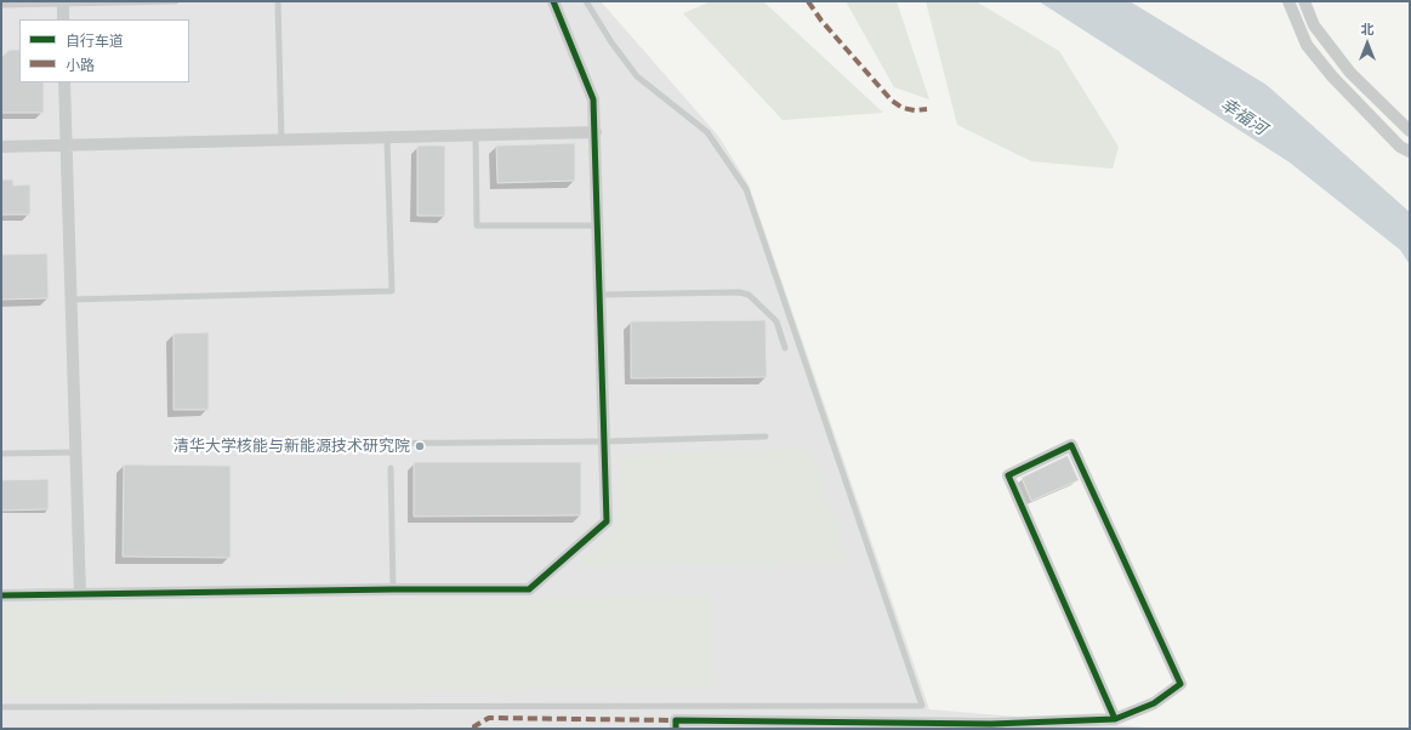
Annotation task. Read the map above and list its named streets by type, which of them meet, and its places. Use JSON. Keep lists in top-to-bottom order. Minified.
{"water":["幸福河"],"places":["清华大学核能与新能源技术研究院"],"legend":["自行车道","小路"],"north":"top"}
